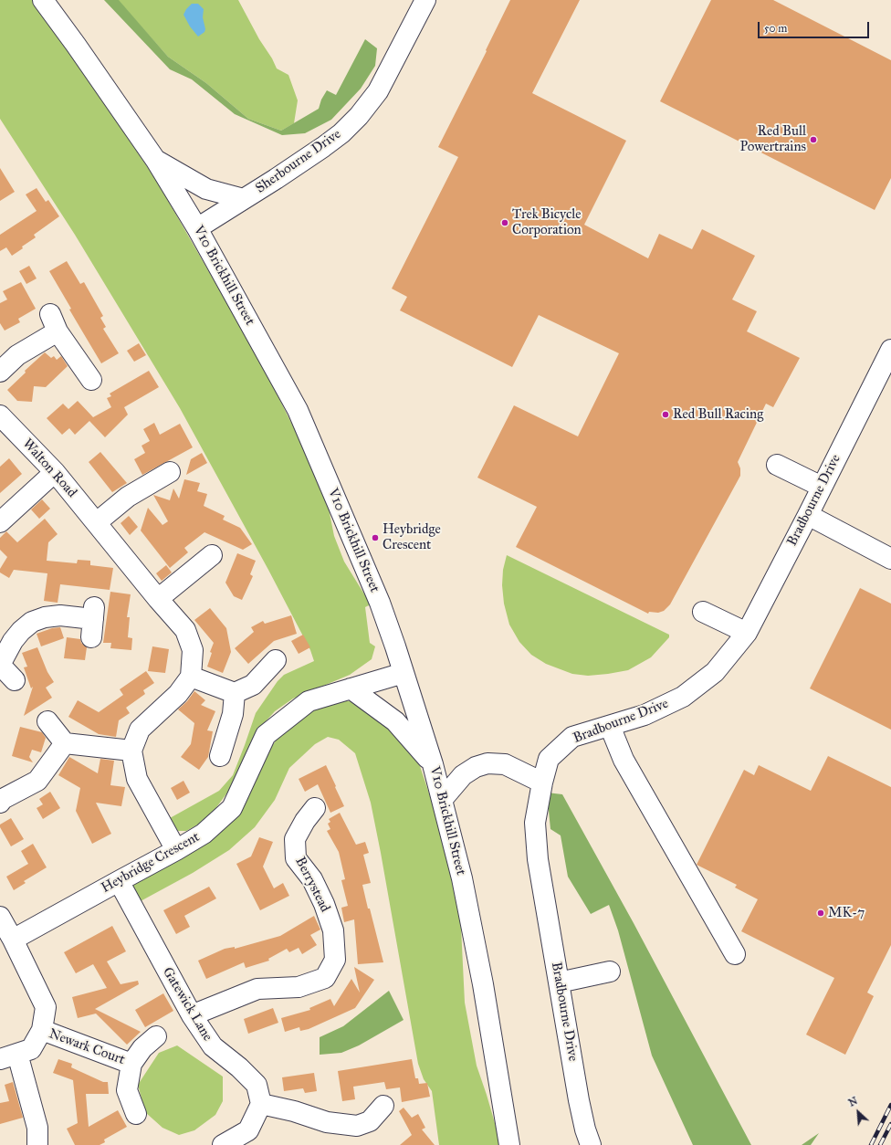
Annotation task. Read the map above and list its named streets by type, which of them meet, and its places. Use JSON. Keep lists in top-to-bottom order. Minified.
{"streets":{"street":["Sherbourne Drive","V10 Brickhill Street","Walton Road","Bradbourne Drive","Heybridge Crescent","Berrystead","Gatewick Lane","Newark Court"]},"crossings":[["Sherbourne Drive","V10 Brickhill Street"],["V10 Brickhill Street","Heybridge Crescent"],["Heybridge Crescent","Gatewick Lane"],["Berrystead","Gatewick Lane"]],"places":["Red Bull Powertrains","Trek Bicycle Corporation","Red Bull Racing","Heybridge Crescent","MK-7"],"scale_bar":"50 m","north":"top left"}
